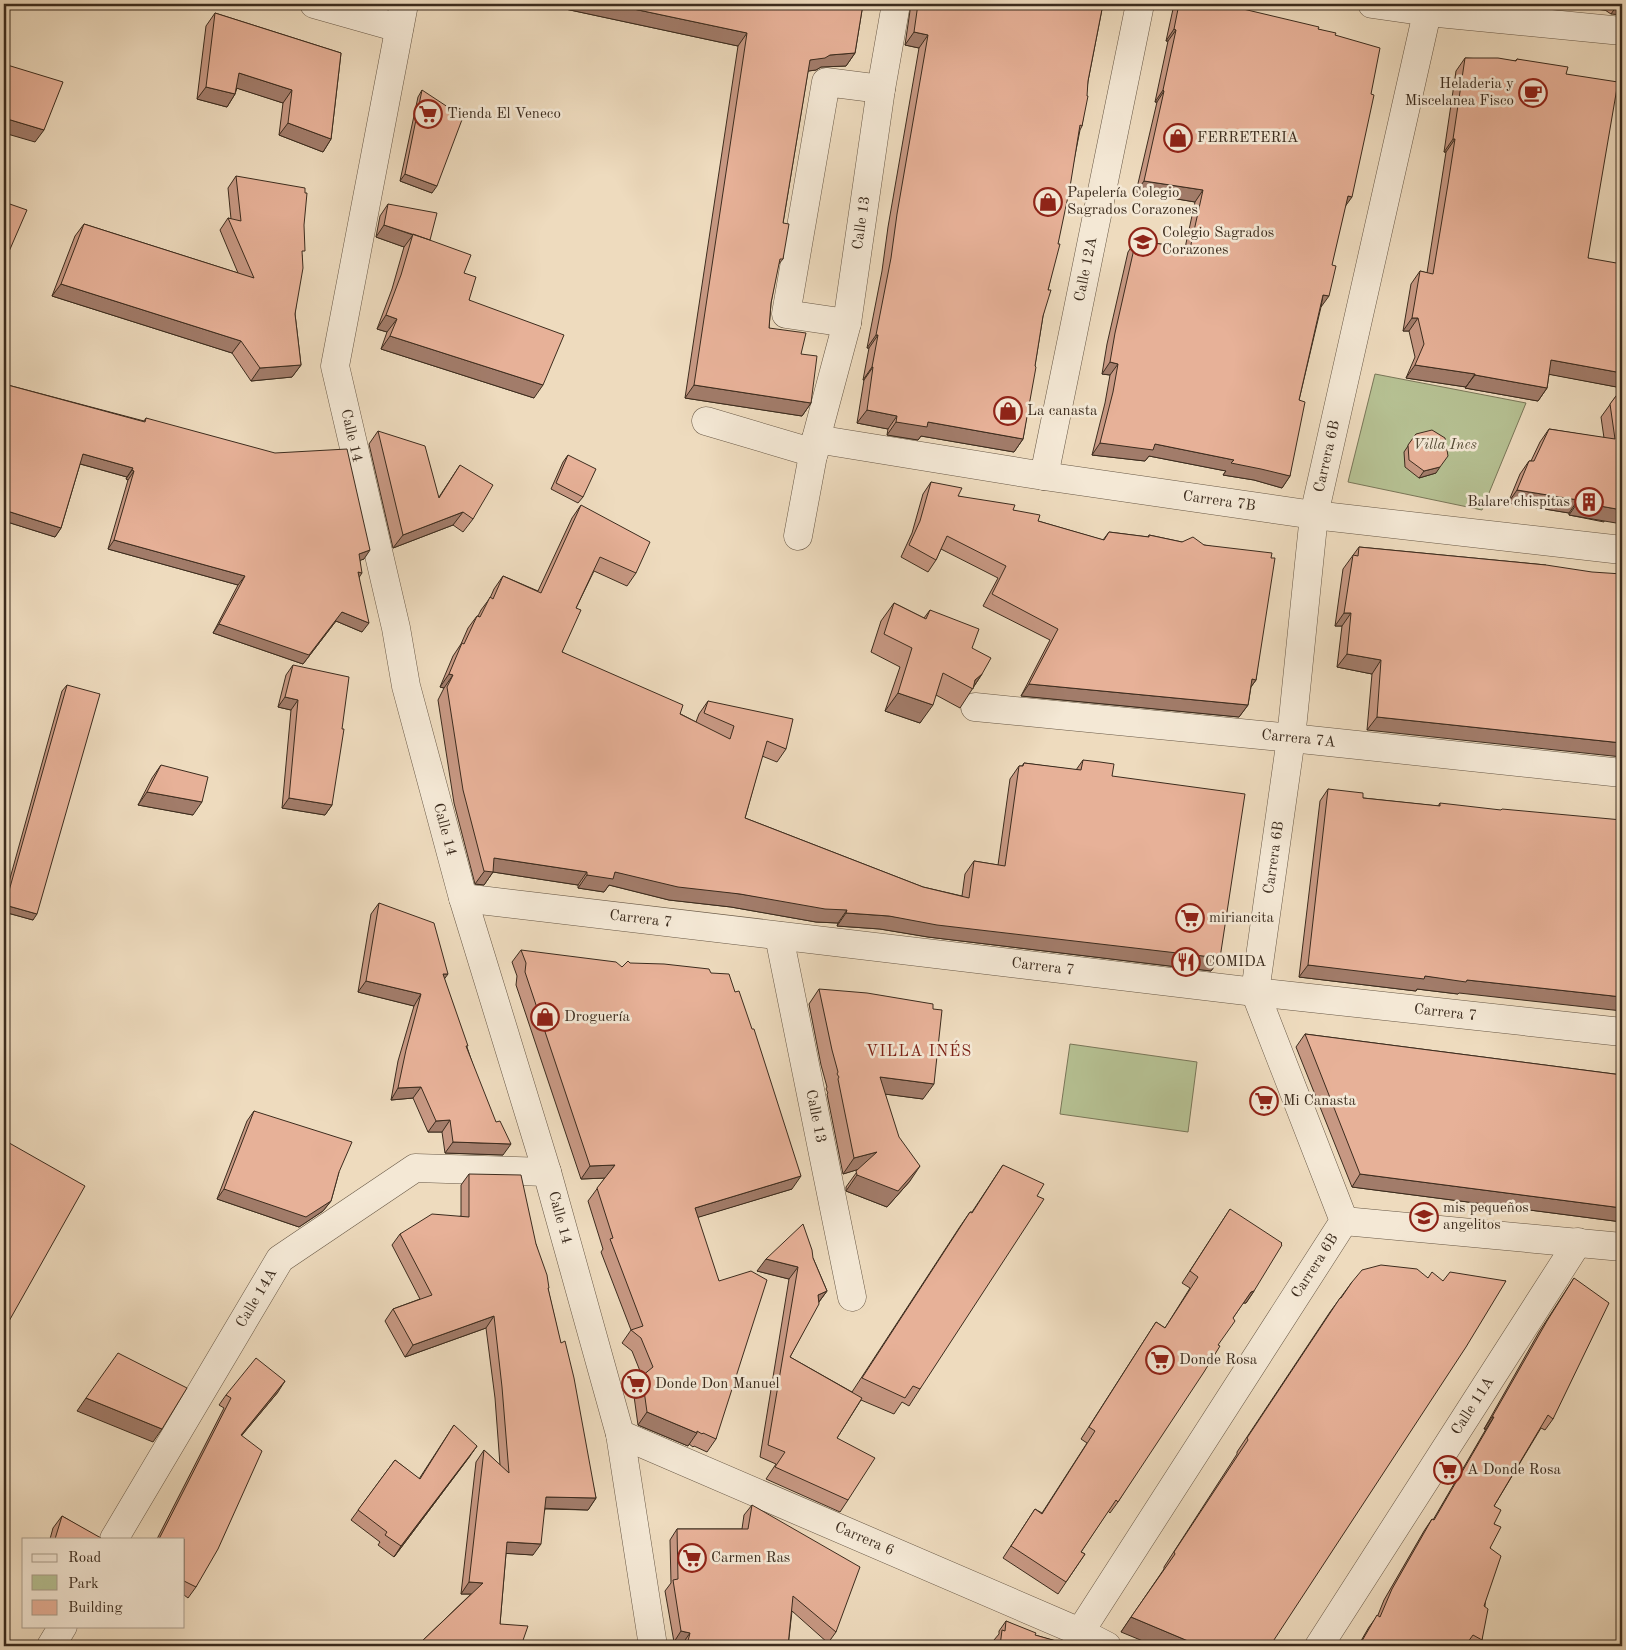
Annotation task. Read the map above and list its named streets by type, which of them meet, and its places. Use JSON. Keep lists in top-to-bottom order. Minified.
{"streets":{"street":["Calle 13","Calle 12A","Calle 14","Carrera 6B","Carrera 7B","Carrera 7A","Carrera 7","Calle 14A","Calle 11A","Carrera 6"]},"crossings":[["Calle 13","Carrera 7B"],["Calle 13","Carrera 7"],["Calle 12A","Carrera 7B"],["Calle 14","Carrera 7"],["Calle 14","Calle 14A"],["Calle 14","Carrera 6"],["Carrera 6B","Carrera 7B"],["Carrera 6B","Carrera 7A"],["Carrera 6B","Carrera 7"],["Carrera 6B","Carrera 6"]],"districts":["VILLA INÉS"],"parks":["Villa Ines"],"places":{"cafe":["Heladeria y Miscelanea Fisco"],"supermarket":["Tienda El Veneco","miriancita","Mi Canasta","Donde Rosa","Donde Don Manuel","A Donde Rosa","Carmen Ras"],"shop":["FERRETERIA","Papelería Colegio Sagrados Corazones","La canasta","Droguería"],"school or university":["Colegio Sagrados Corazones","mis pequeños angelitos"],"building":["Balare chispitas"],"restaurant":["COMIDA"]},"legend":["Road","Park","Building"]}
